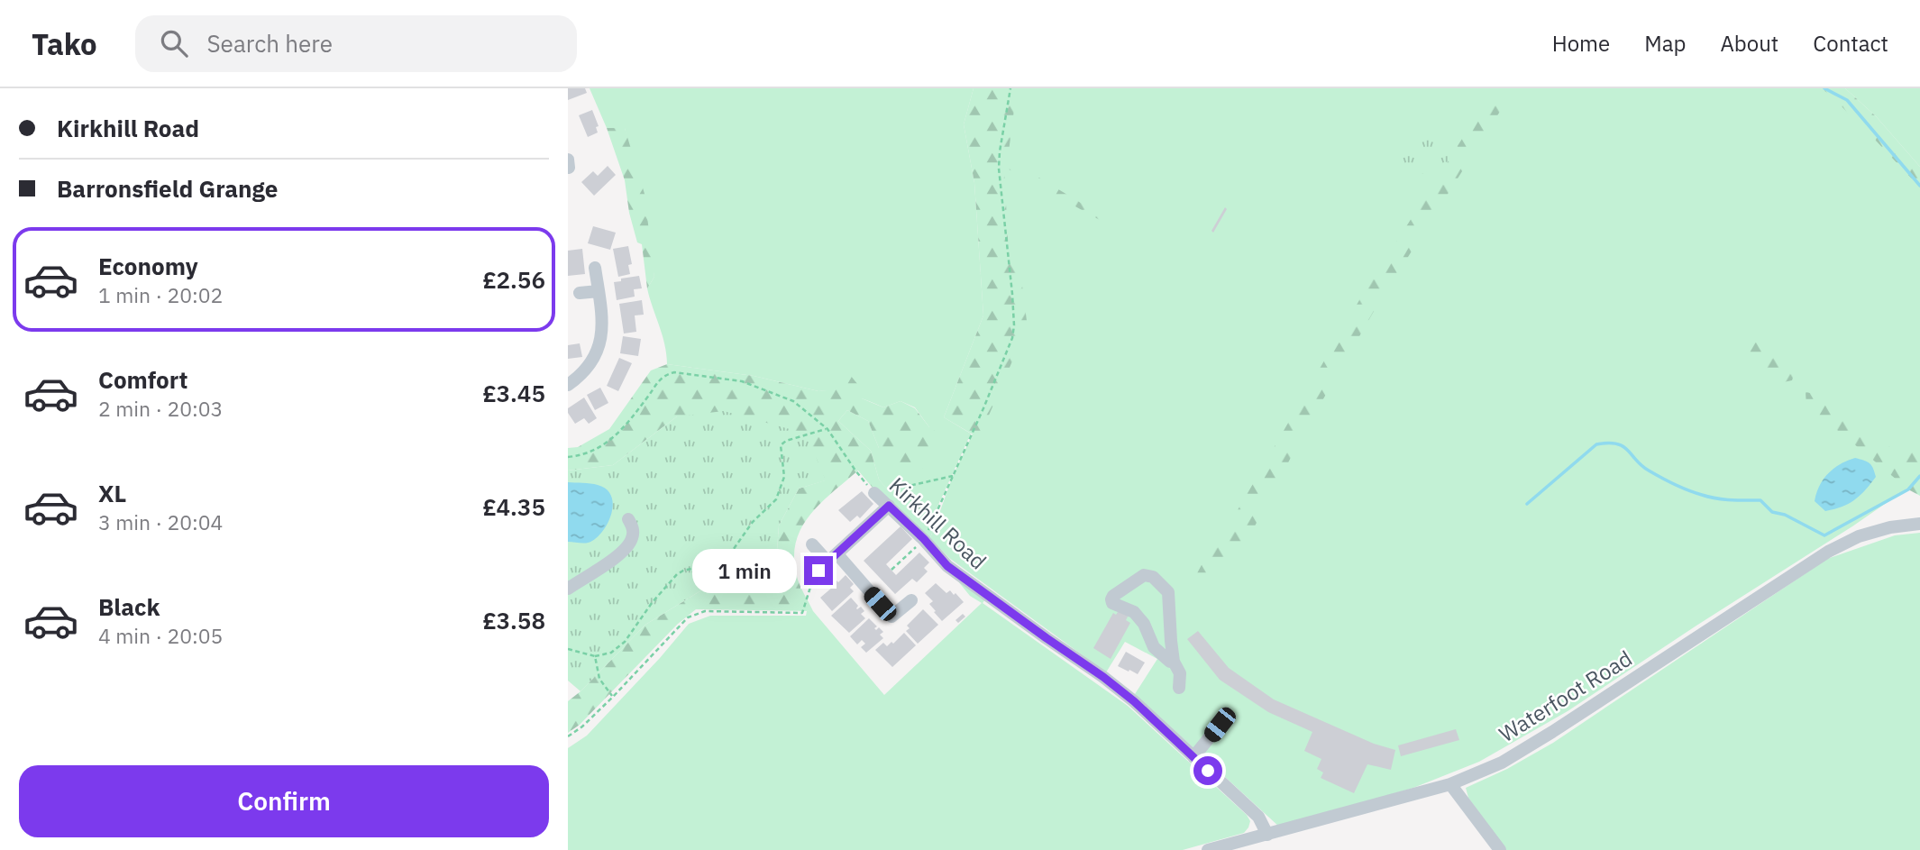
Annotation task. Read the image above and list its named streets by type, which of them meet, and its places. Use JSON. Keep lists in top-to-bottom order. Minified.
{"streets":{"street":["Kirkhill Road","Waterfoot Road"]},"crossings":[["Kirkhill Road","Waterfoot Road"]],"page":{"header":"Tako","search":"Search here","nav":["Home","Map","About","Contact"],"banner":["Kirkhill Road","Barronsfield Grange"],"list":[{"name":"Economy","note":"1 min · 20:02","value":"£2.56"},{"name":"Comfort","note":"2 min · 20:03","value":"£3.45"},{"name":"XL","note":"3 min · 20:04","value":"£4.35"},{"name":"Black","note":"4 min · 20:05","value":"£3.58"}],"bubble":"1 min","buttons":"Confirm"}}
